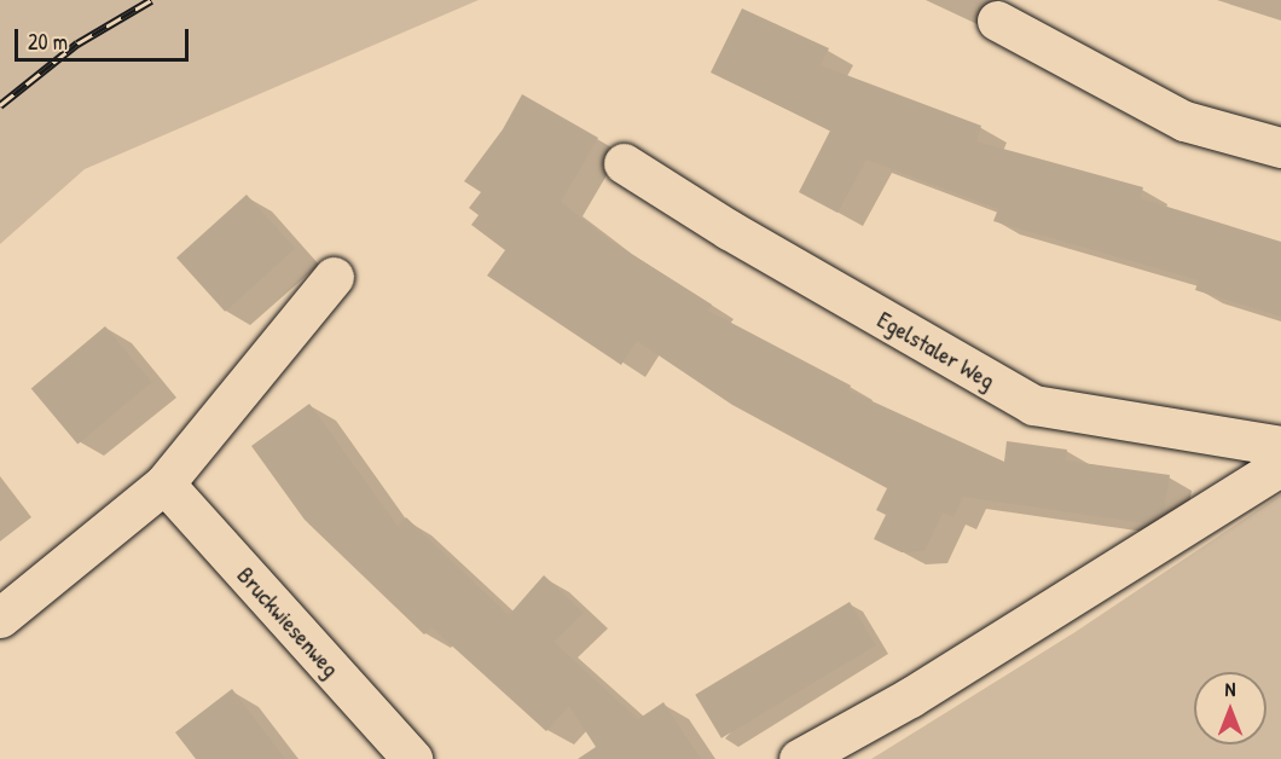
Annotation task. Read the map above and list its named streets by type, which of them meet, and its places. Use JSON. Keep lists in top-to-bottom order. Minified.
{"streets":{"street":["Egelstaler Weg","Bruckwiesenweg"]},"scale_bar":"20 m","north":"top"}
